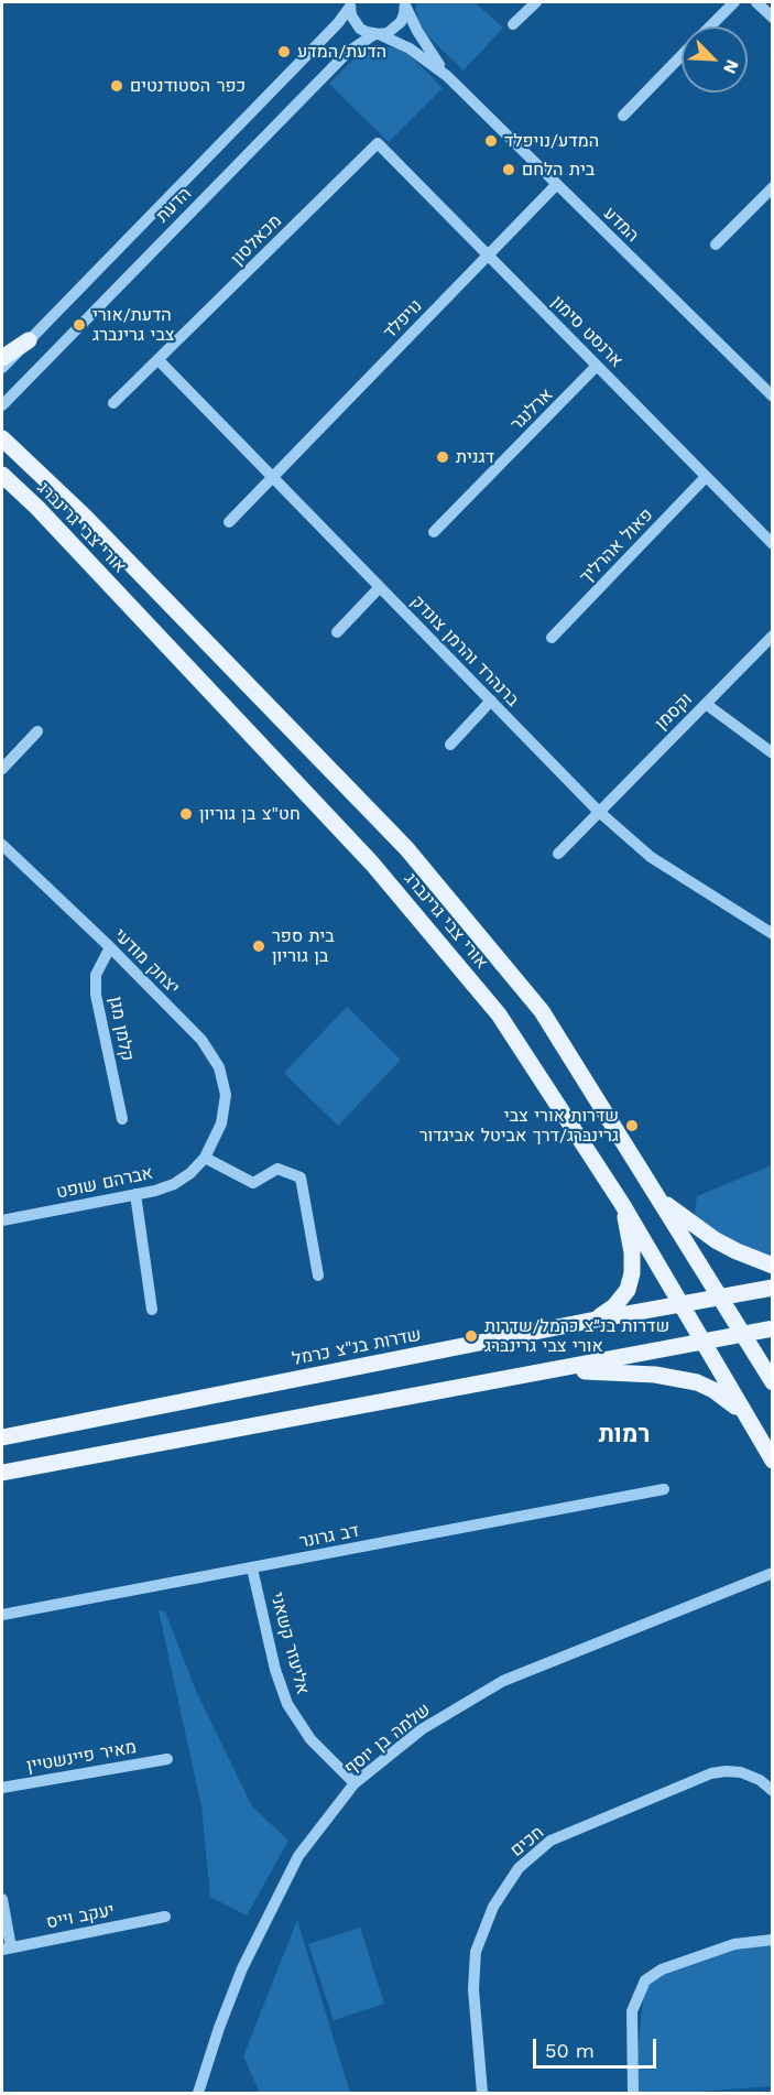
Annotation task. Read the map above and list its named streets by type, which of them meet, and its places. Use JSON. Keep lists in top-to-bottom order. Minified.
{"streets":{"main road":["אורי צבי גרינברג","שדרות בנ\"צ כרמל"],"street":["הדעת","המדע","מכאלסון","נויפלד","ארנסט סימון","ארלנגר","פאול אהרליך","ברנהרד והרמן צונדק","וקסמן","יצחק מודעי","קלמן מגן","אברהם שופט","דב גרונר","אליעזר קשאני","שלמה בן יוסף","מאיר פיינשטיין","חכים","יעקב וייס"]},"crossings":[["הדעת","המדע"],["המדע","נויפלד"],["מכאלסון","ארנסט סימון"],["מכאלסון","ברנהרד והרמן צונדק"],["נויפלד","ארנסט סימון"],["נויפלד","ברנהרד והרמן צונדק"],["ארנסט סימון","ארלנגר"],["ארנסט סימון","פאול אהרליך"],["אורי צבי גרינברג","שדרות בנ\"צ כרמל"],["ברנהרד והרמן צונדק","וקסמן"],["יצחק מודעי","קלמן מגן"],["יצחק מודעי","אברהם שופט"],["דב גרונר","אליעזר קשאני"],["אליעזר קשאני","שלמה בן יוסף"]],"districts":["רמות"],"places":["הדעת/המדע","כפר הסטודנטים","המדע/נויפלד","בית הלחם","הדעת/אורי צבי גרינברג","דגנית","חט\"צ בן גוריון","בית ספר בן גוריון","שדרות אורי צבי גרינברג/דרך אביטל אביגדור","שדרות בנ״צ כרמל/שדרות אורי צבי גרינברג"],"scale_bar":"50 m","north":"bottom right"}
